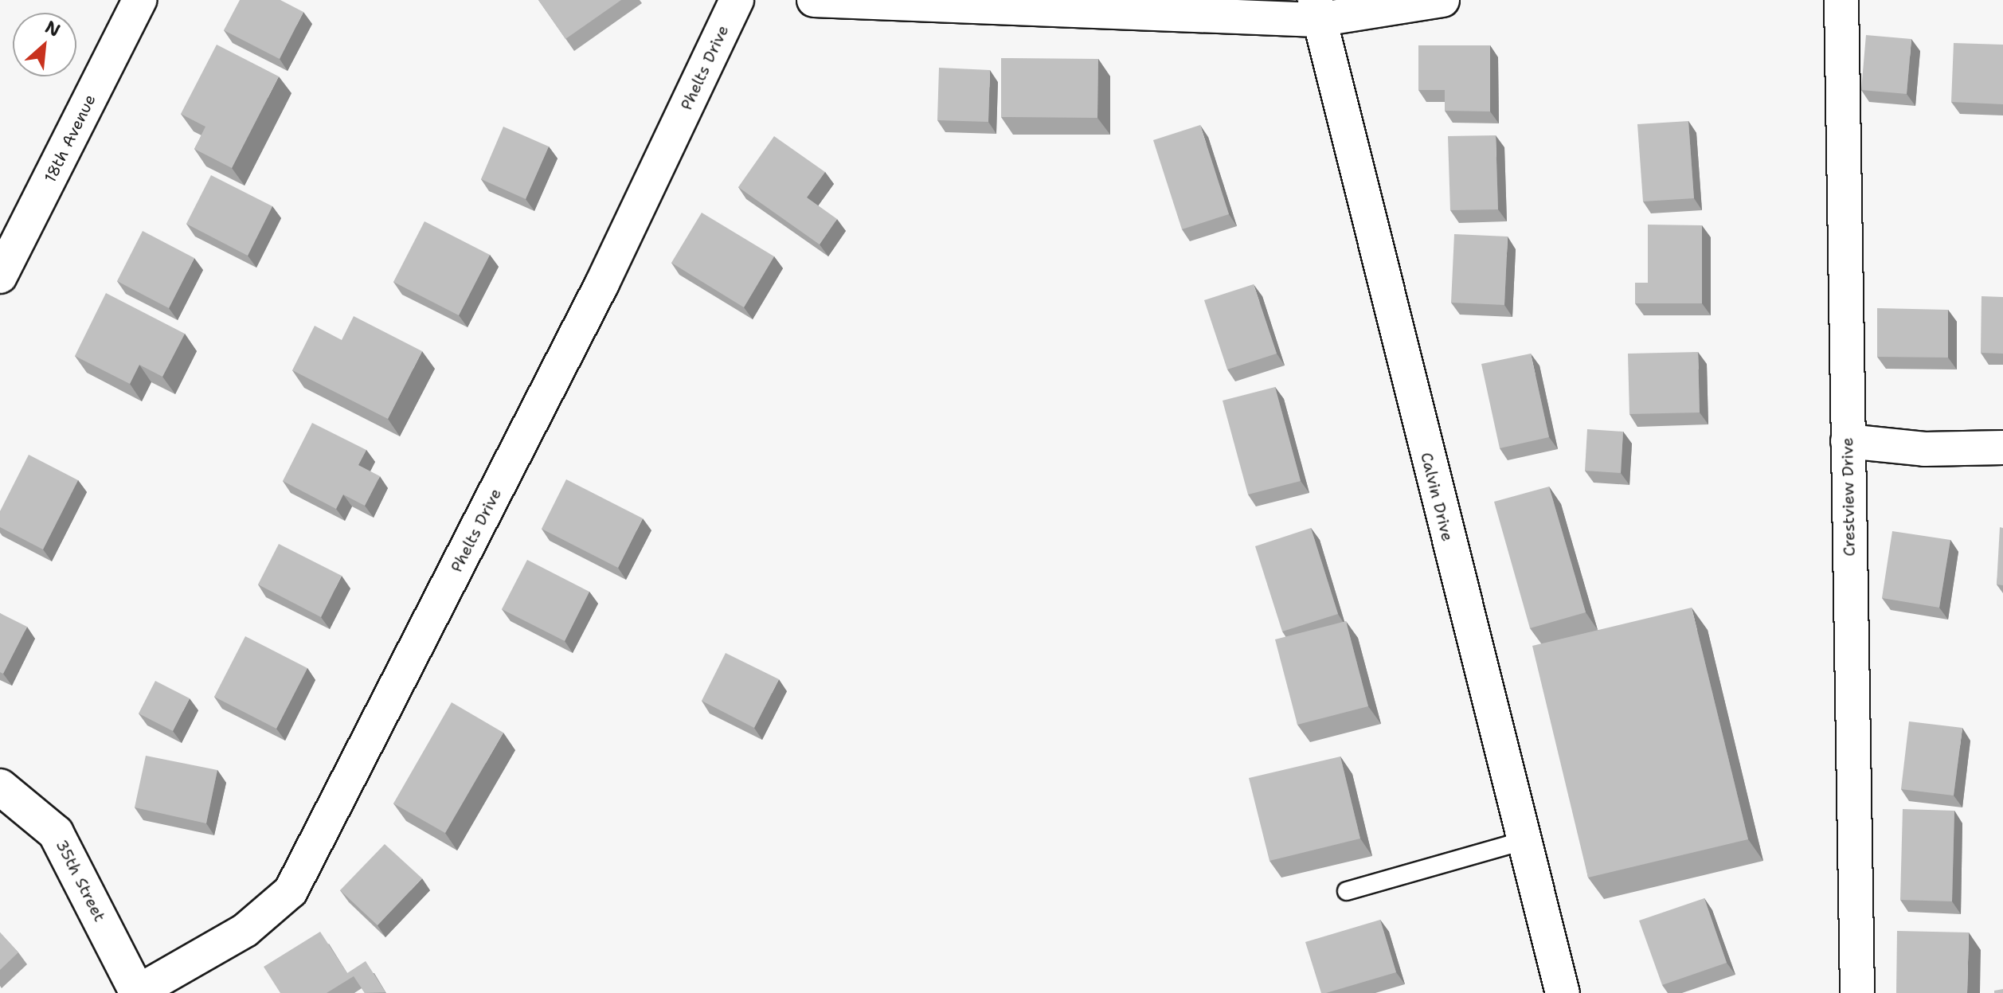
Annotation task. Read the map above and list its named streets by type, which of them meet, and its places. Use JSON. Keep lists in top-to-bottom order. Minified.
{"streets":{"street":["Phelts Drive","18th Avenue","Calvin Drive","Crestview Drive","35th Street"]},"crossings":[["Phelts Drive","35th Street"]],"north":"top right"}
